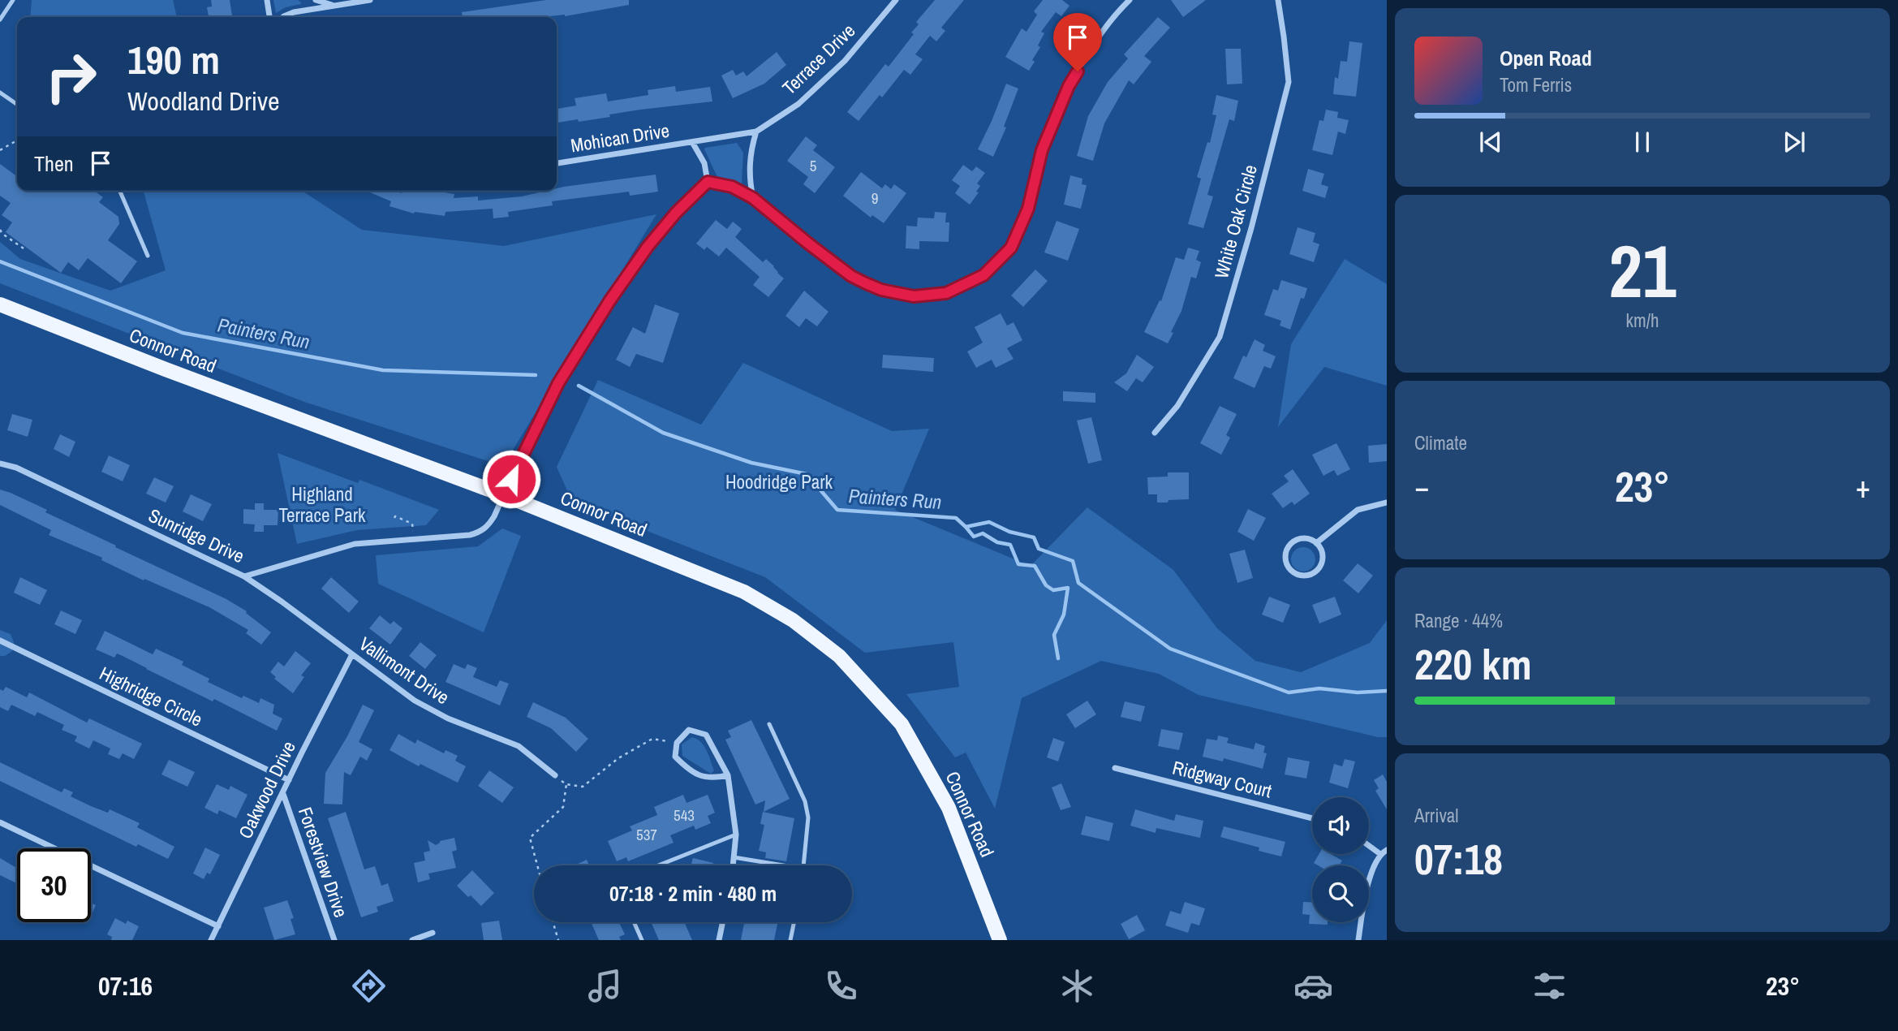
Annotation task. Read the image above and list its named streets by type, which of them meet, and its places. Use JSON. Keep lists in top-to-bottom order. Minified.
{"streets":{"main road":["Connor Road"],"street":["Terrace Drive","Mohican Drive","White Oak Circle","Sunridge Drive","Vallimont Drive","Highridge Circle","Ridgway Court","Oakwood Drive","Forestview Drive"]},"crossings":[["Terrace Drive","Mohican Drive"],["Connor Road","Sunridge Drive"],["Sunridge Drive","Vallimont Drive"],["Vallimont Drive","Oakwood Drive"],["Highridge Circle","Oakwood Drive"],["Oakwood Drive","Forestview Drive"]],"water":["Painters Run"],"parks":["Hoodridge Park","Highland Terrace Park"],"house_numbers":["5","9","543","537"],"page":{"turn":["190 m","Woodland Drive"],"song":["Open Road","Tom Ferris"],"then":"Then","tile":[["21","km/h"],"Climate",["Range · 44%","220 km"],["Arrival","07:18"]],"heat":["−","23°","+"],"limit":"30","trip":"07:18 · 2 min · 480 m","tabs":["07:16","23°"]}}
